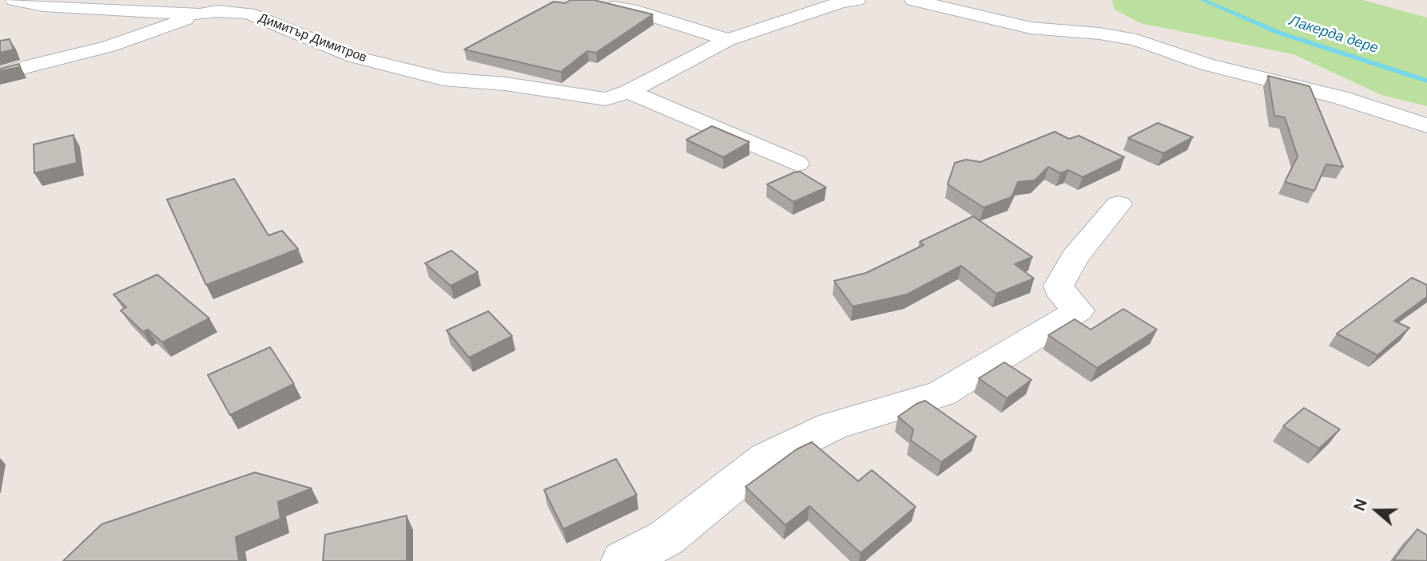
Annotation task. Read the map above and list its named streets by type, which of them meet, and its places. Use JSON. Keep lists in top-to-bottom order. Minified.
{"streets":{"street":["Димитър Димитров"]},"water":["Лакерда дере"],"north":"left"}
